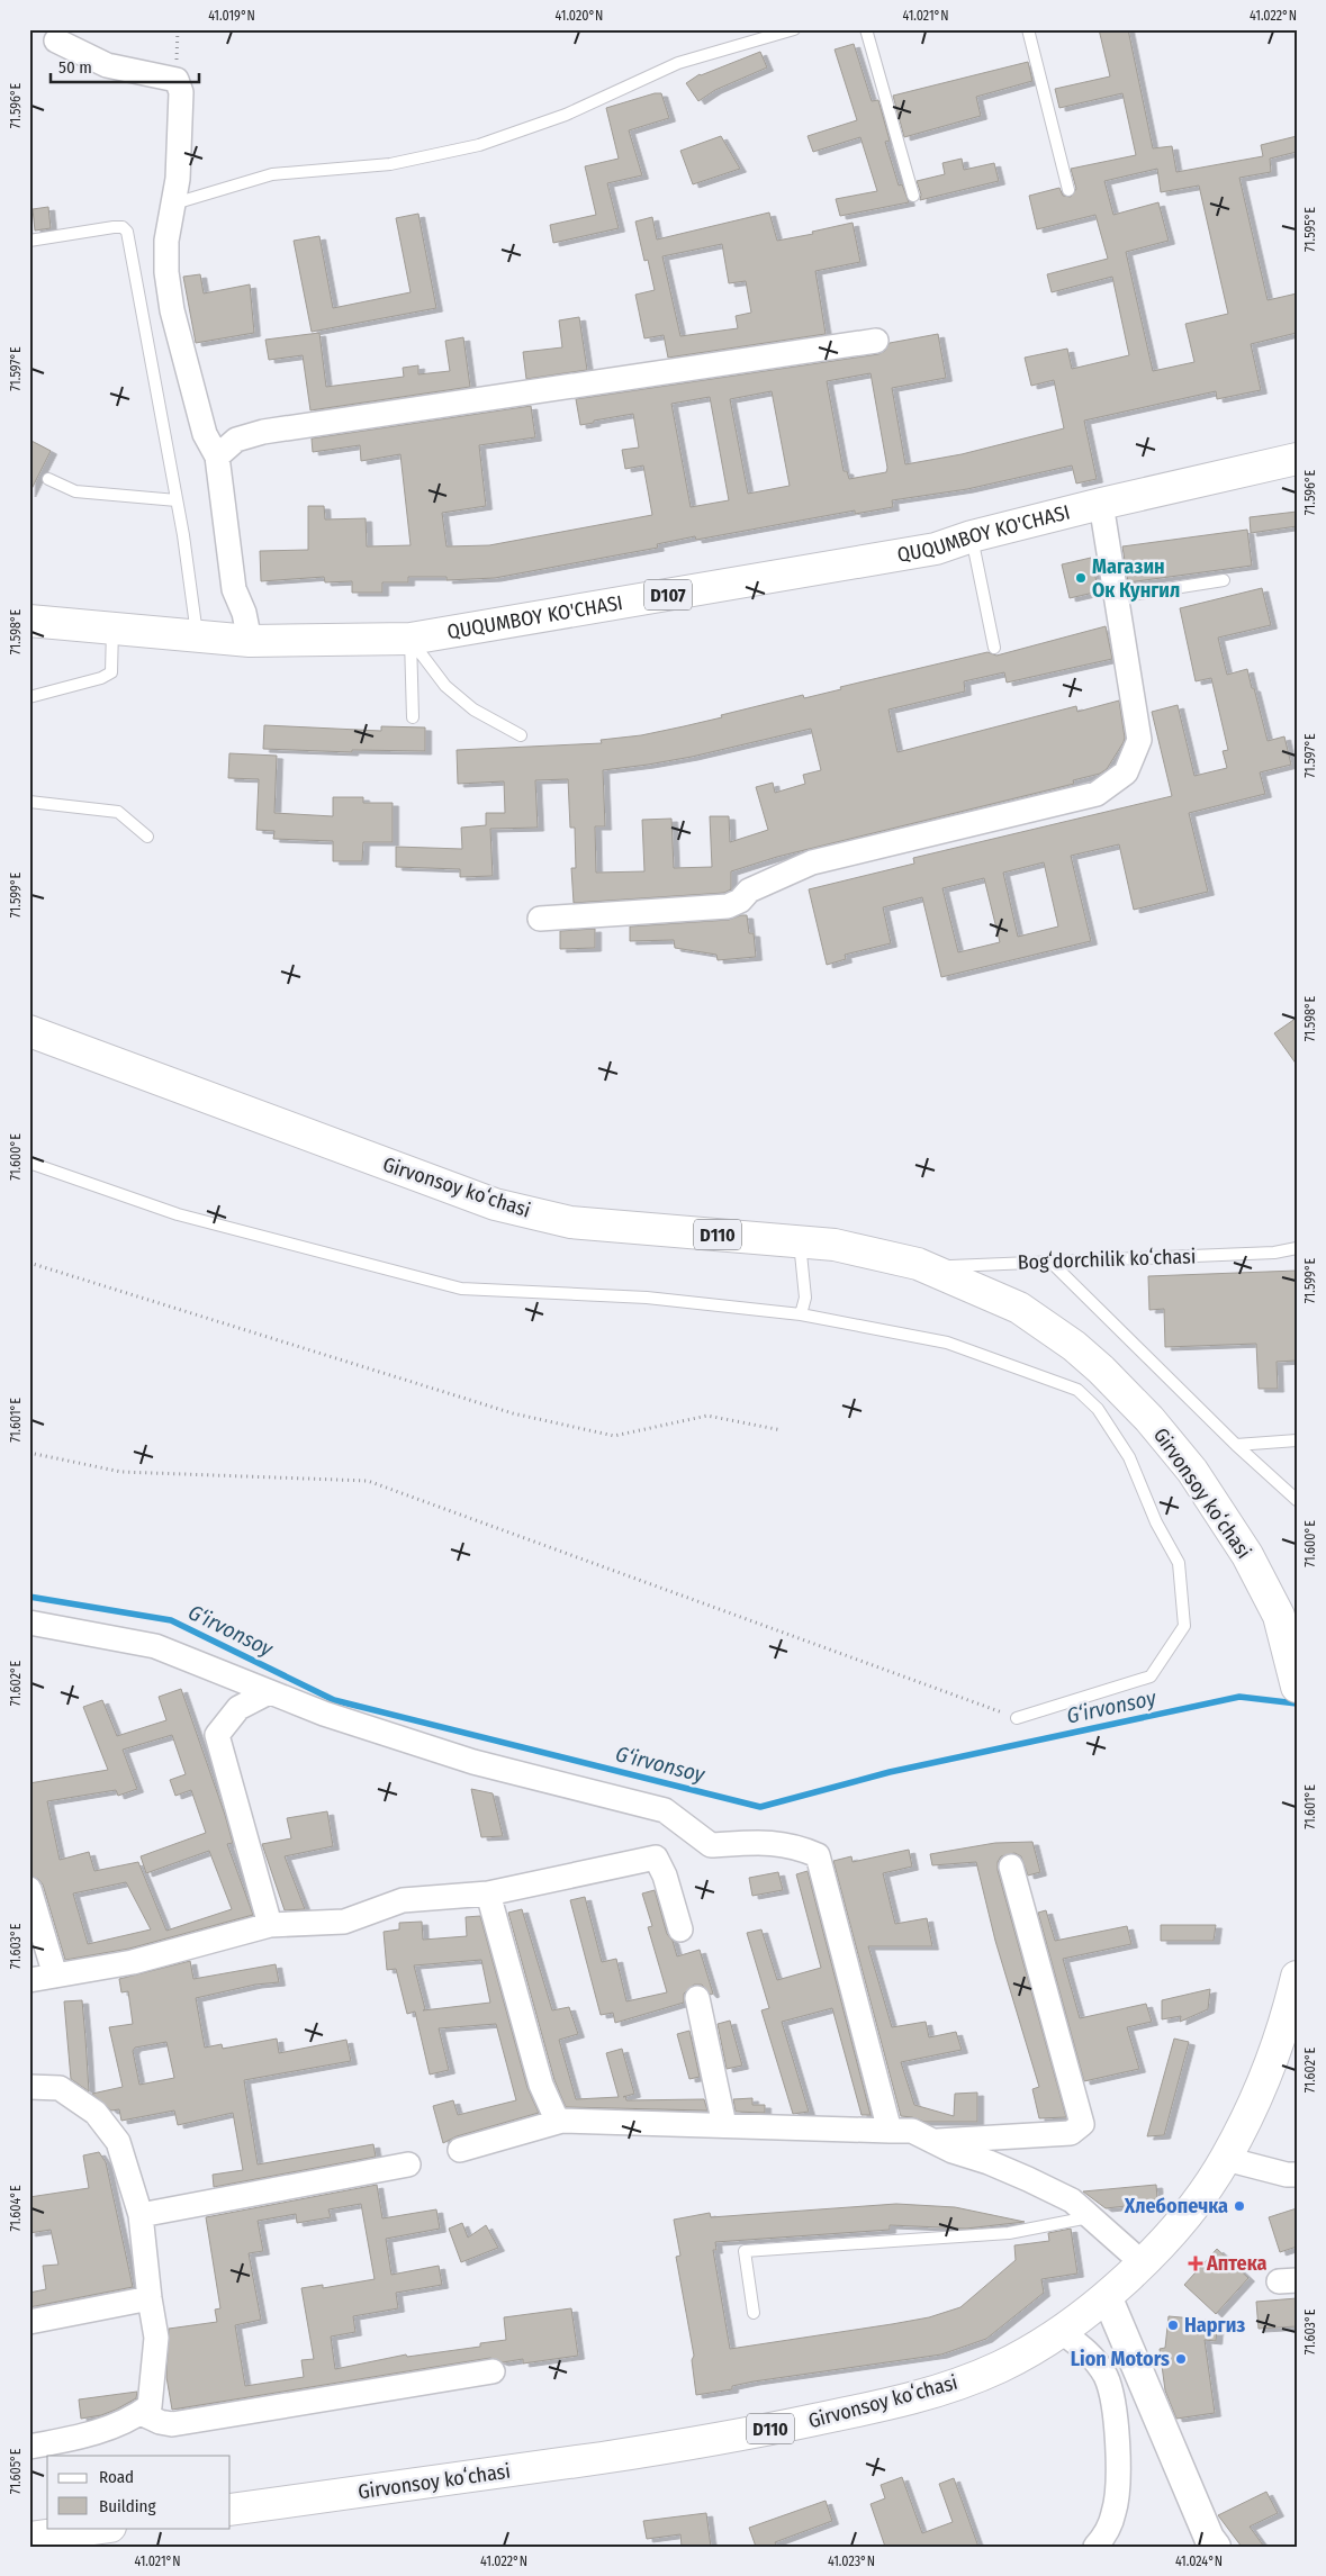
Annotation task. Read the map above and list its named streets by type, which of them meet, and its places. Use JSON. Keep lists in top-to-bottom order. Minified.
{"streets":{"main road":["QUQUMBOY KO'CHASI","D107","Girvonsoy koʻchasi","D110"],"lane":["Bogʻdorchilik koʻchasi"]},"crossings":[["Girvonsoy koʻchasi","Bogʻdorchilik koʻchasi"]],"water":["G‘irvonsoy"],"places":{"other":["Магазин Ок Кунгил","Хлебопечка","Наргиз","Lion Motors"],"health":["Аптека"]},"legend":["Road","Building"],"scale_bar":"50 m","coordinates":["41.019°N","41.020°N","41.021°N","41.022°N","71.596°E","71.595°E","71.597°E","71.598°E","71.599°E","71.600°E","71.601°E","71.602°E","71.603°E","71.604°E","71.605°E","41.023°N","41.024°N"]}
